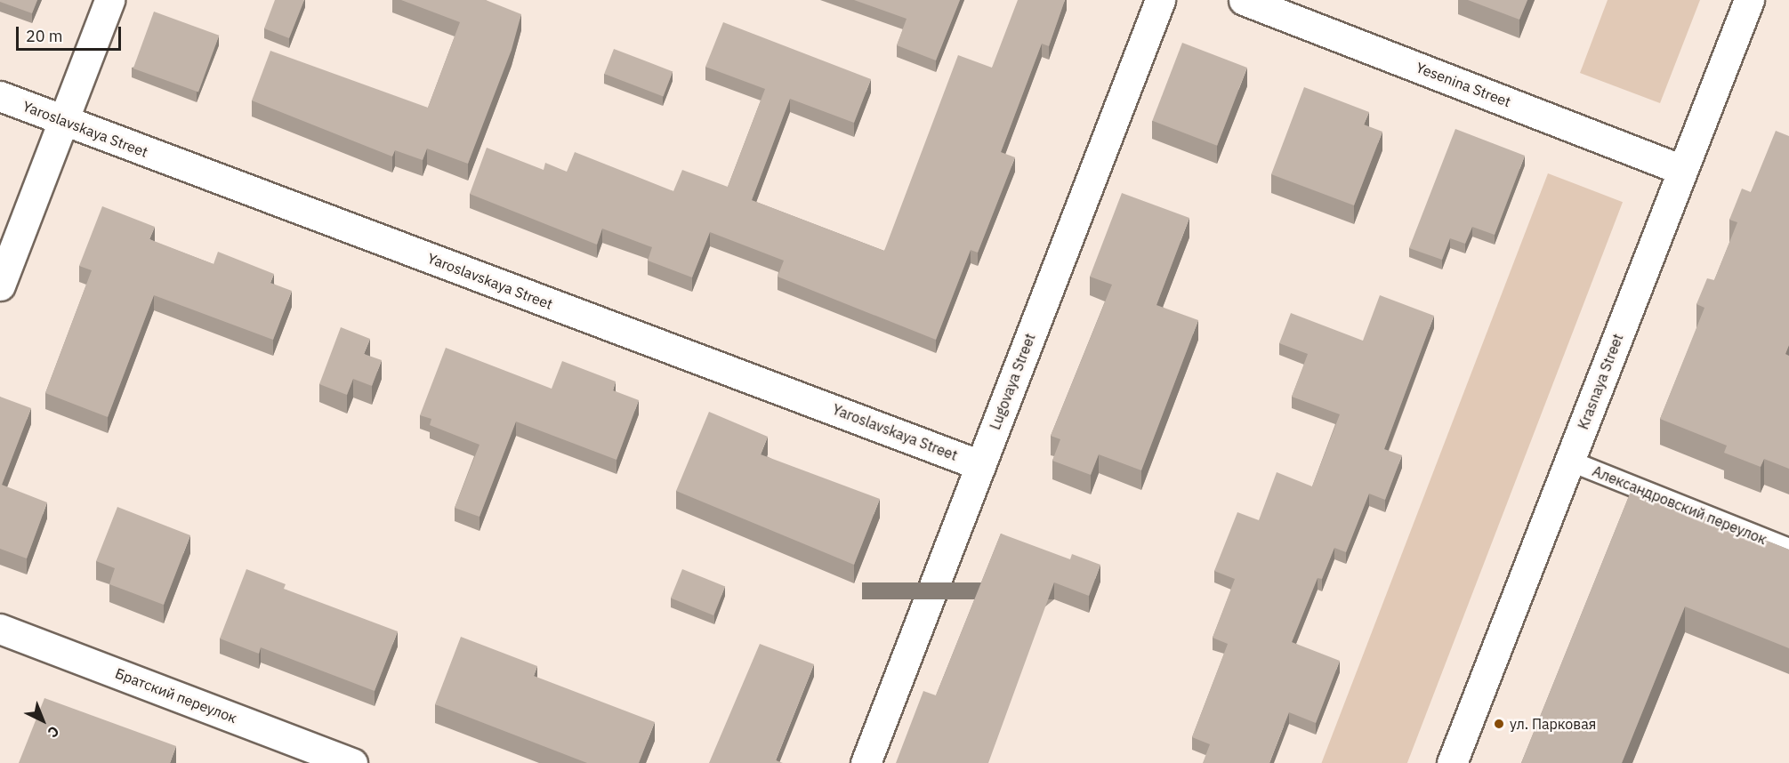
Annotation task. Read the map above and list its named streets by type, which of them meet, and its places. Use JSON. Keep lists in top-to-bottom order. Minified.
{"streets":{"street":["Yesenina Street","Yaroslavskaya Street","Lugovaya Street","Krasnaya Street","Братский переулок"],"lane":["Александровский переулок"]},"crossings":[["Yesenina Street","Krasnaya Street"],["Yaroslavskaya Street","Lugovaya Street"],["Krasnaya Street","Александровский переулок"]],"places":["ул. Парковая"],"scale_bar":"20 m","north":"bottom right"}
